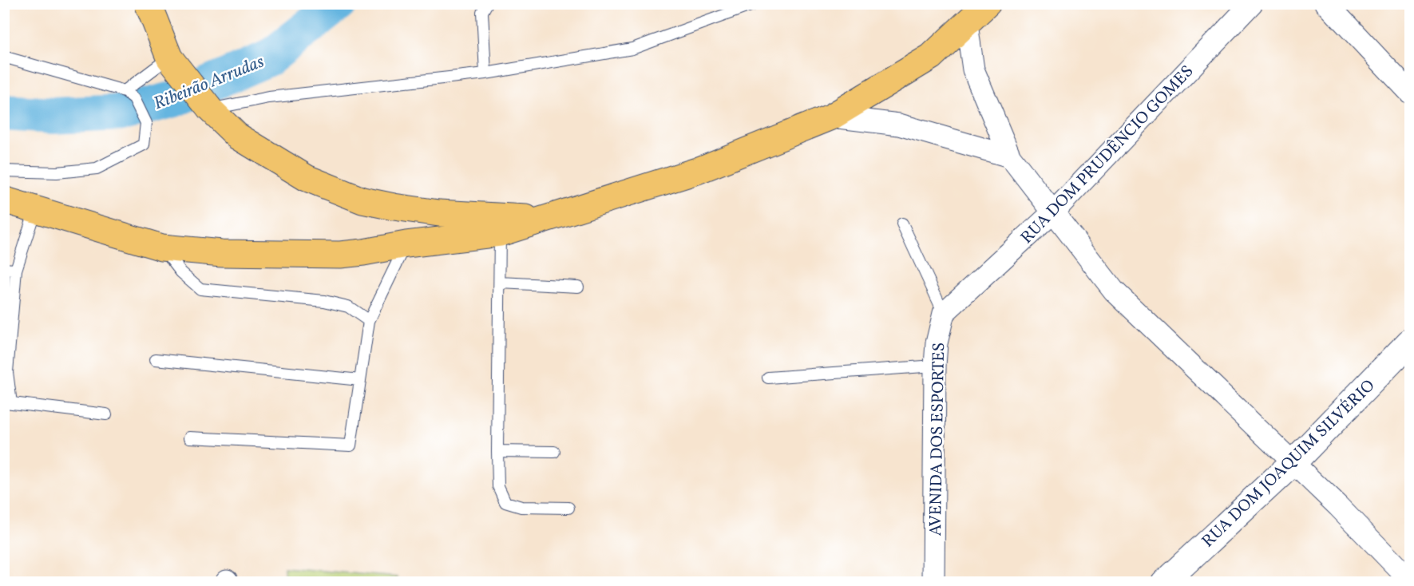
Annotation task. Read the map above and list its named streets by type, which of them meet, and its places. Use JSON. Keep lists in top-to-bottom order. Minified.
{"streets":{"street":["RUA DOM PRUDÊNCIO GOMES","AVENIDA DOS ESPORTES","RUA DOM JOAQUIM SILVÉRIO"]},"crossings":[["RUA DOM PRUDÊNCIO GOMES","AVENIDA DOS ESPORTES"]],"water":["Ribeirão Arrudas"]}
